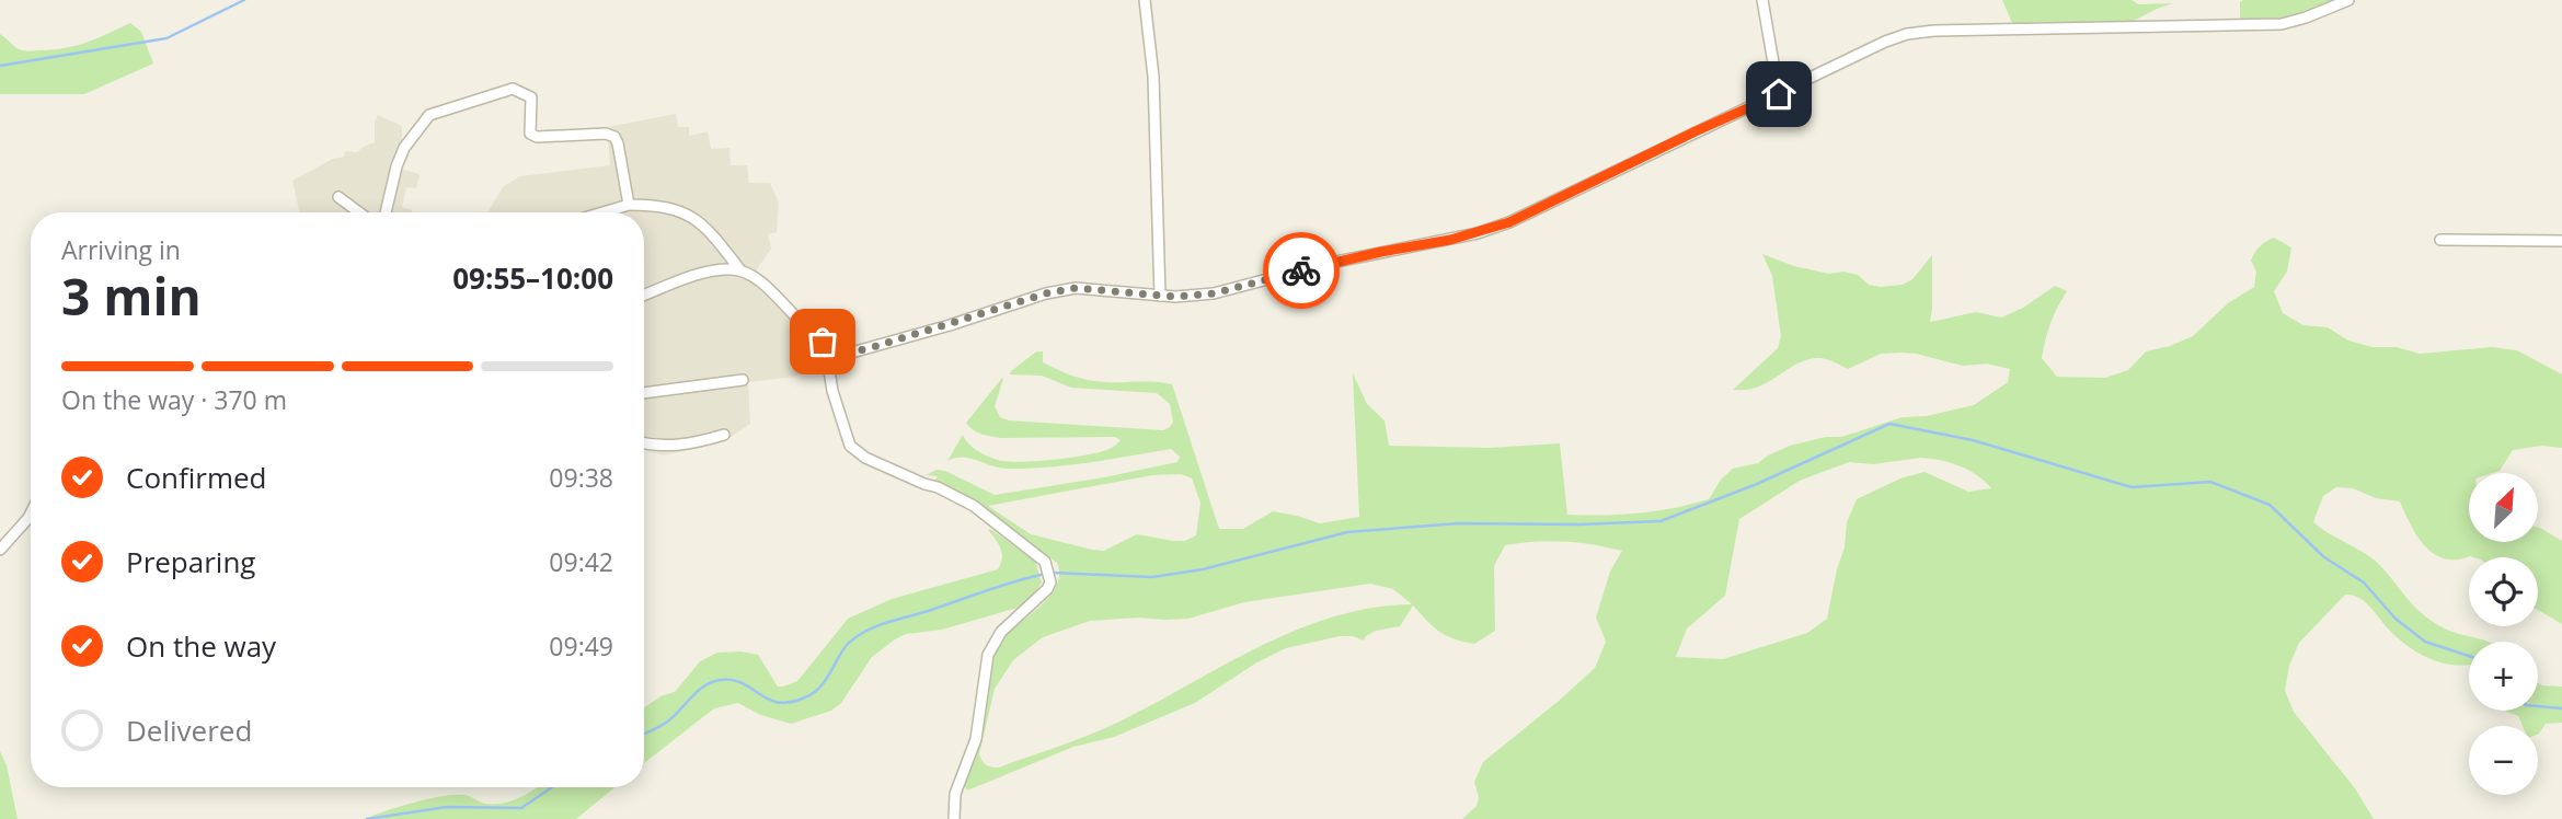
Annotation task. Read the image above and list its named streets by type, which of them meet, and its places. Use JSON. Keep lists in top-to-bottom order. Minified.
{"north":"top right","page":{"heading":["3 min","Arriving in","09:55–10:00"],"bar":"On the way · 370 m","list":[["Confirmed","09:38"],["Preparing","09:42"],["On the way","09:49"],"Delivered"],"map_buttons":["+","−"]}}
